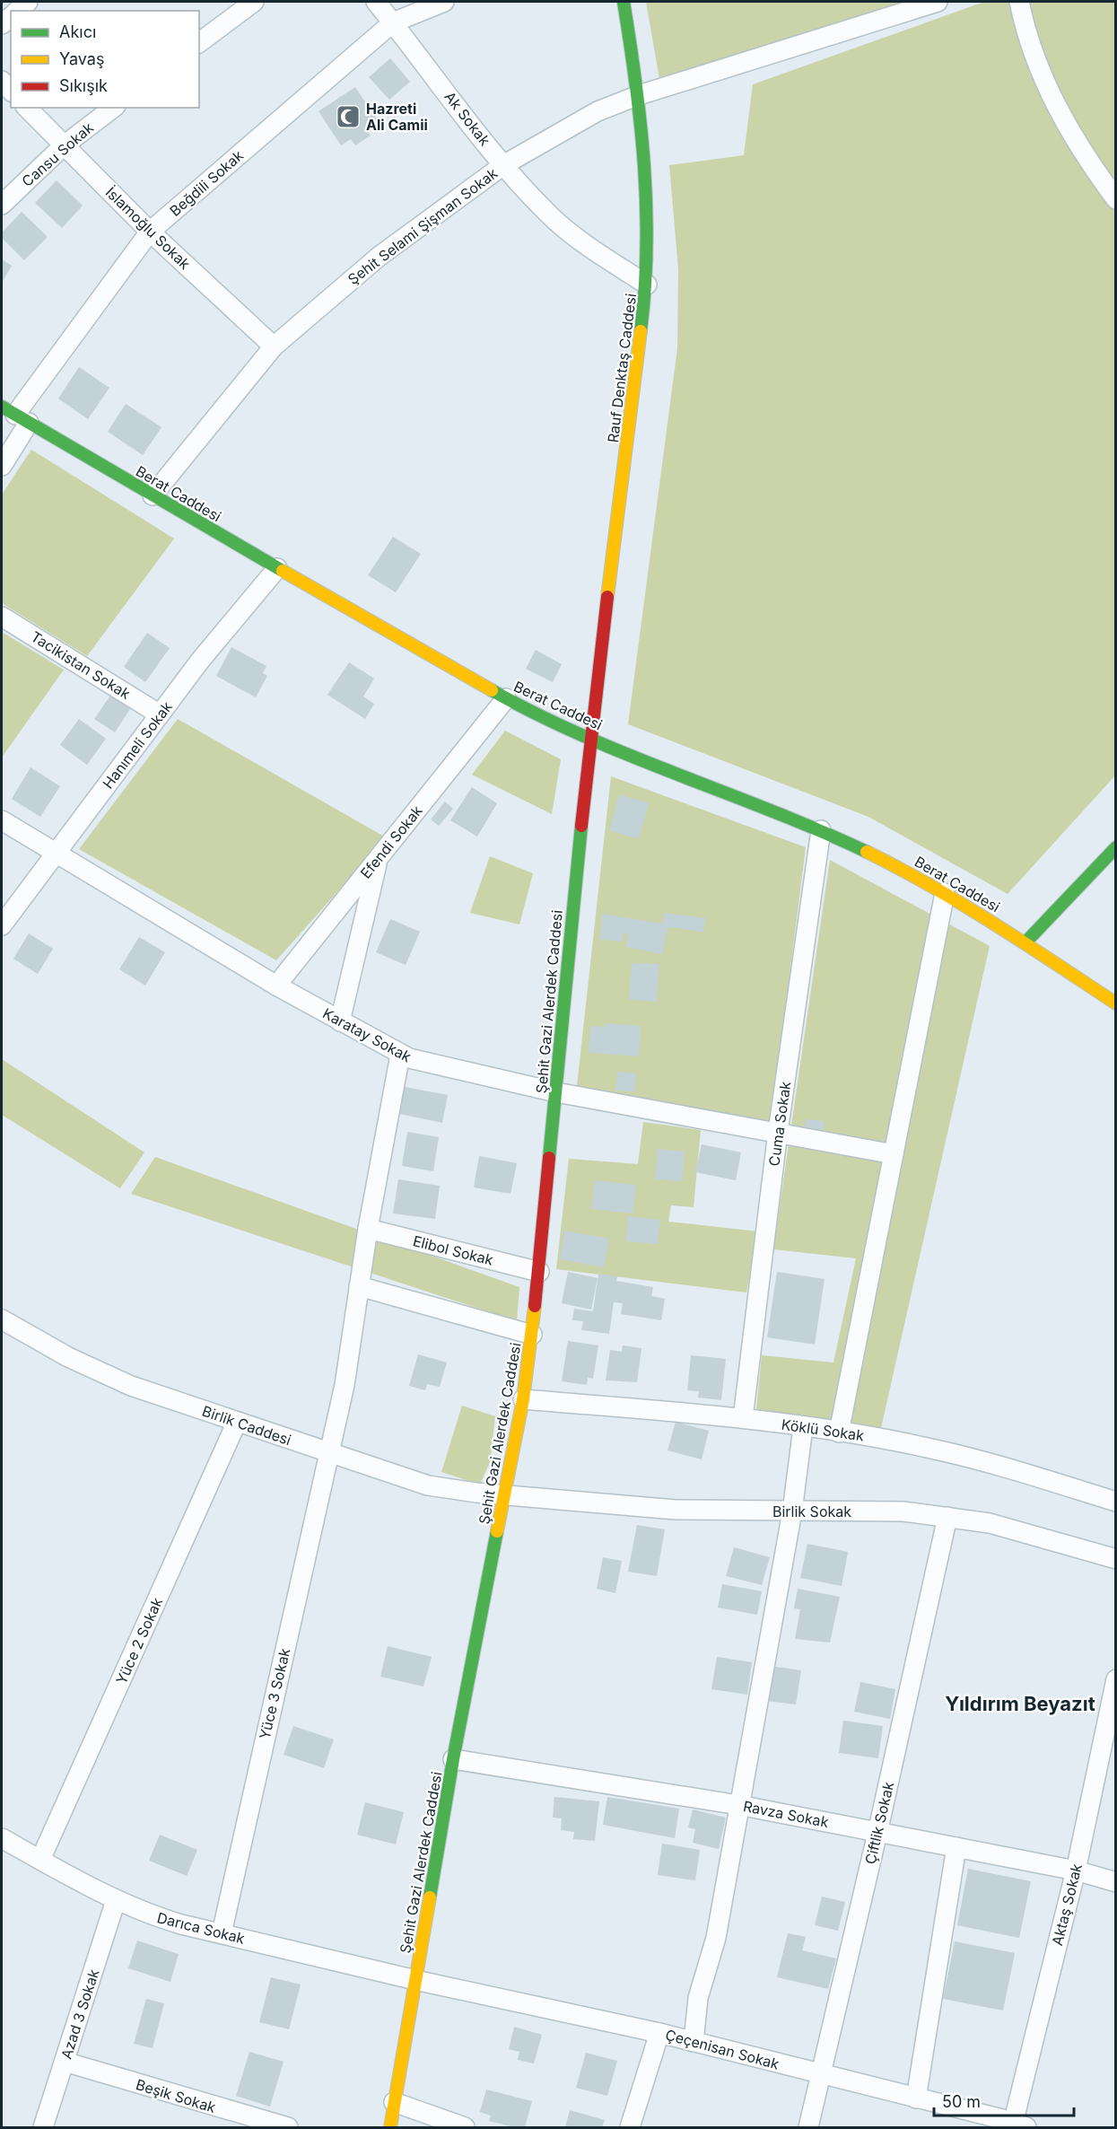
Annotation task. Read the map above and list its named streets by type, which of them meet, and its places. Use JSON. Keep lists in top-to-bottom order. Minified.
{"streets":{"street":["Ak Sokak","Cansu Sokak","Beğdili Sokak","Şehit Selami Şişman Sokak","İslamoğlu Sokak","Rauf Denktaş Caddesi","Berat Caddesi","Tacikistan Sokak","Hanımeli Sokak","Efendi Sokak","Şehit Gazi Alerdek Caddesi","Karatay Sokak","Cuma Sokak","Elibol Sokak","Birlik Caddesi","Köklü Sokak","Birlik Sokak","Yüce 2 Sokak","Yüce 3 Sokak","Ravza Sokak","Çiftlik Sokak","Aktaş Sokak","Darıca Sokak","Azad 3 Sokak","Çeçenisan Sokak","Beşik Sokak"]},"crossings":[["Ak Sokak","Beğdili Sokak"],["Ak Sokak","Şehit Selami Şişman Sokak"],["Ak Sokak","Rauf Denktaş Caddesi"],["Cansu Sokak","İslamoğlu Sokak"],["Beğdili Sokak","İslamoğlu Sokak"],["Beğdili Sokak","Berat Caddesi"],["Şehit Selami Şişman Sokak","İslamoğlu Sokak"],["Şehit Selami Şişman Sokak","Rauf Denktaş Caddesi"],["Şehit Selami Şişman Sokak","Berat Caddesi"],["Rauf Denktaş Caddesi","Berat Caddesi"],["Rauf Denktaş Caddesi","Şehit Gazi Alerdek Caddesi"],["Berat Caddesi","Hanımeli Sokak"],["Berat Caddesi","Efendi Sokak"],["Berat Caddesi","Şehit Gazi Alerdek Caddesi"],["Berat Caddesi","Cuma Sokak"],["Tacikistan Sokak","Hanımeli Sokak"],["Hanımeli Sokak","Karatay Sokak"],["Efendi Sokak","Karatay Sokak"],["Şehit Gazi Alerdek Caddesi","Karatay Sokak"],["Şehit Gazi Alerdek Caddesi","Elibol Sokak"],["Şehit Gazi Alerdek Caddesi","Birlik Caddesi"],["Şehit Gazi Alerdek Caddesi","Köklü Sokak"],["Şehit Gazi Alerdek Caddesi","Birlik Sokak"],["Şehit Gazi Alerdek Caddesi","Ravza Sokak"],["Şehit Gazi Alerdek Caddesi","Darıca Sokak"],["Şehit Gazi Alerdek Caddesi","Çeçenisan Sokak"],["Karatay Sokak","Cuma Sokak"],["Karatay Sokak","Yüce 3 Sokak"],["Cuma Sokak","Köklü Sokak"],["Elibol Sokak","Yüce 3 Sokak"],["Birlik Caddesi","Birlik Sokak"],["Birlik Caddesi","Yüce 2 Sokak"],["Birlik Caddesi","Yüce 3 Sokak"],["Birlik Sokak","Çiftlik Sokak"],["Yüce 2 Sokak","Darıca Sokak"],["Yüce 3 Sokak","Darıca Sokak"],["Ravza Sokak","Çiftlik Sokak"],["Ravza Sokak","Aktaş Sokak"],["Çiftlik Sokak","Çeçenisan Sokak"],["Aktaş Sokak","Çeçenisan Sokak"],["Darıca Sokak","Azad 3 Sokak"],["Darıca Sokak","Çeçenisan Sokak"],["Azad 3 Sokak","Beşik Sokak"]],"districts":["Yıldırım Beyazıt"],"places":{"mosque":["Hazreti Ali Camii"]},"legend":["Akıcı","Yavaş","Sıkışık"],"scale_bar":"50 m"}
